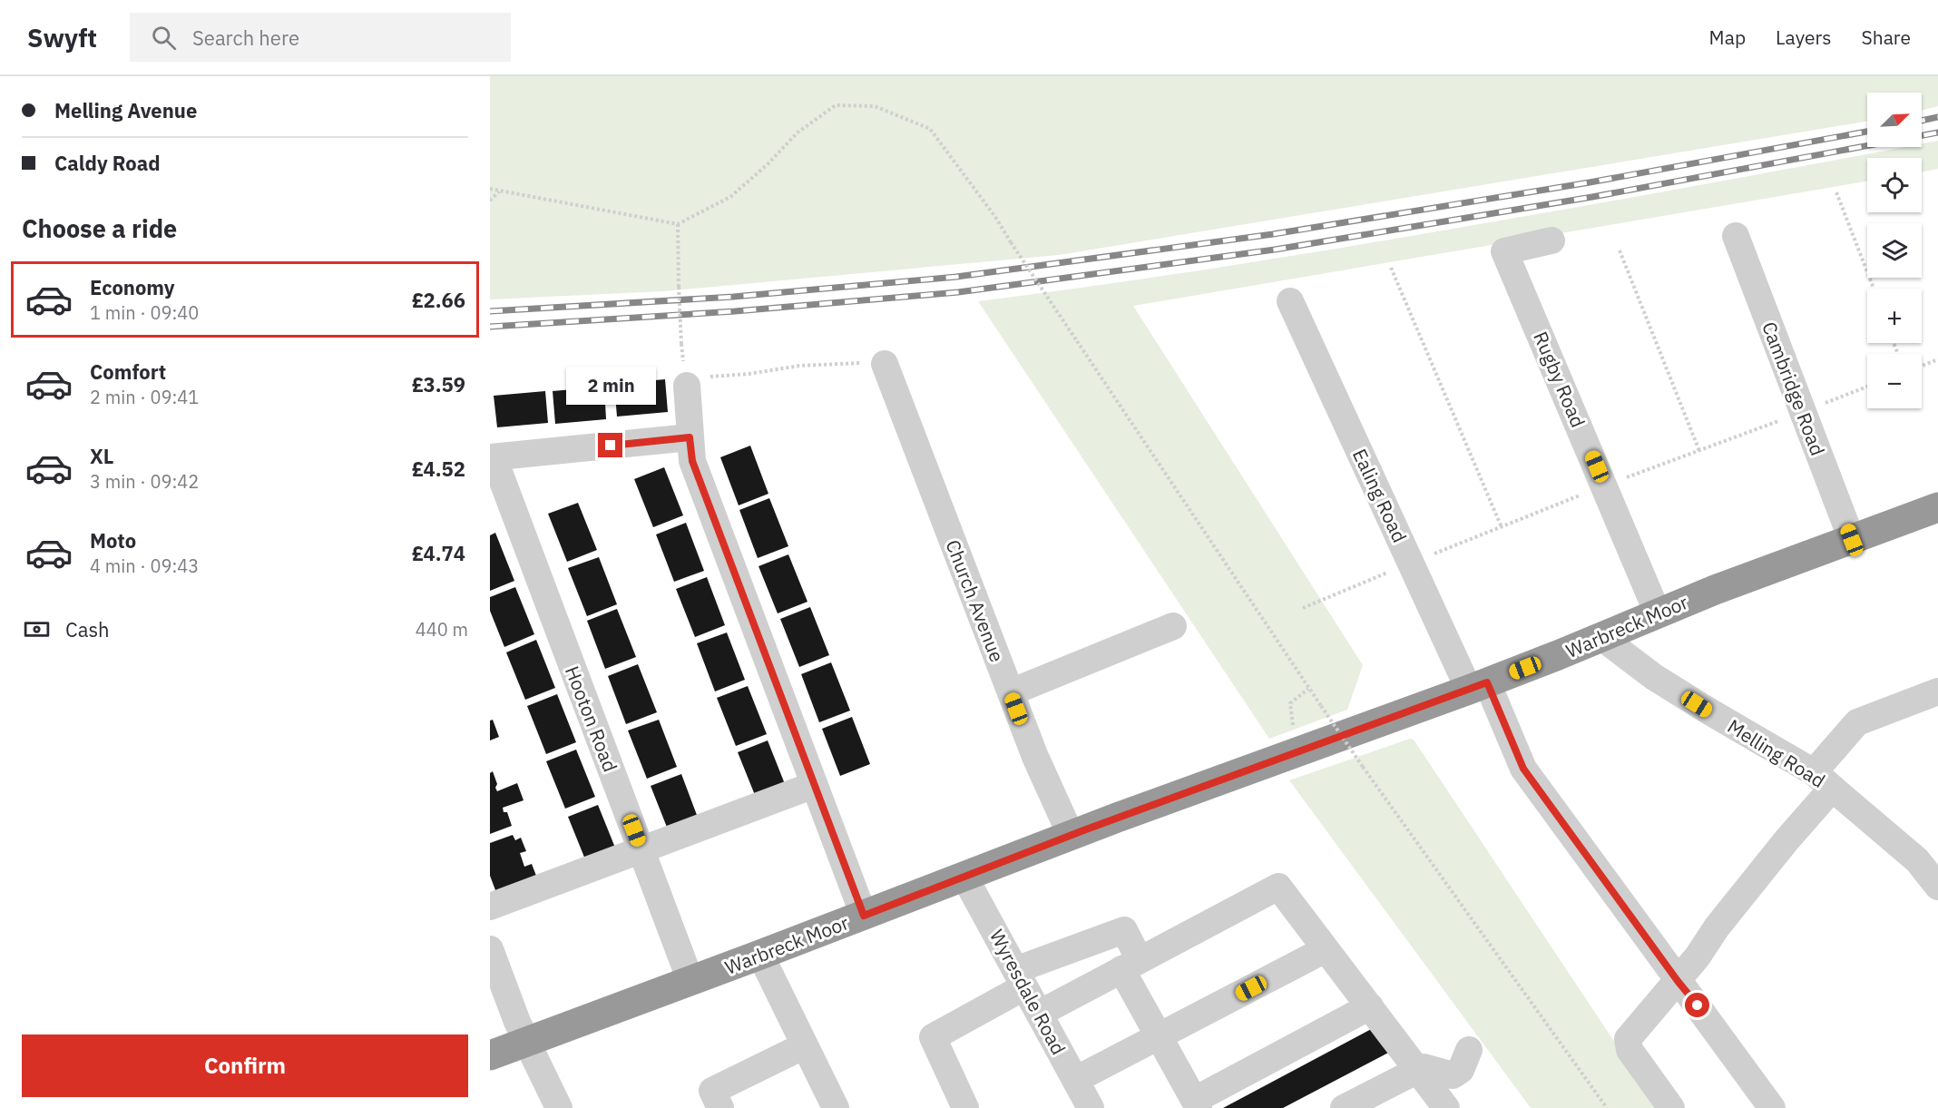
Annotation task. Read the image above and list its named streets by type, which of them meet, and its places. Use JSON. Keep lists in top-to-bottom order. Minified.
{"streets":{"highway":["Warbreck Moor"],"street":["Rugby Road","Cambridge Road","Ealing Road","Church Avenue","Hooton Road","Melling Road","Wyresdale Road"]},"crossings":[["Rugby Road","Warbreck Moor"],["Cambridge Road","Warbreck Moor"],["Ealing Road","Warbreck Moor"],["Church Avenue","Warbreck Moor"],["Warbreck Moor","Hooton Road"],["Warbreck Moor","Melling Road"],["Warbreck Moor","Wyresdale Road"]],"north":"top right","page":{"header":"Swyft","search":"Search here","nav":["Map","Layers","Share"],"banner":["Melling Avenue","Caldy Road"],"map_buttons":["+","−"],"heading":"Choose a ride","list":[{"name":"Economy","note":"1 min · 09:40","value":"£2.66"},{"name":"Comfort","note":"2 min · 09:41","value":"£3.59"},{"name":"XL","note":"3 min · 09:42","value":"£4.52"},{"name":"Moto","note":"4 min · 09:43","value":"£4.74"}],"bubble":"2 min","pay":["Cash","440 m"],"buttons":"Confirm"}}
